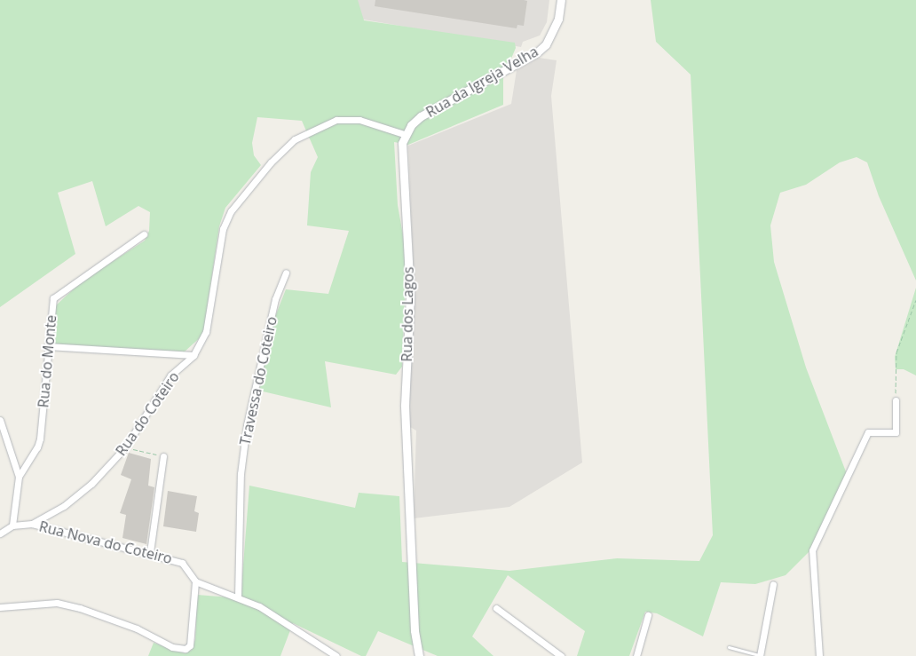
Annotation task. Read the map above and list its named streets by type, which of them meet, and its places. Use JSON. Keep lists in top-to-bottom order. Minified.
{"streets":{"street":["Rua da Igreja Velha","Rua dos Lagos","Rua do Monte","Travessa do Coteiro","Rua do Coteiro","Rua Nova do Coteiro"]},"crossings":[["Rua da Igreja Velha","Rua dos Lagos"],["Rua da Igreja Velha","Rua do Coteiro"],["Rua dos Lagos","Rua do Coteiro"],["Rua do Coteiro","Rua Nova do Coteiro"]]}
